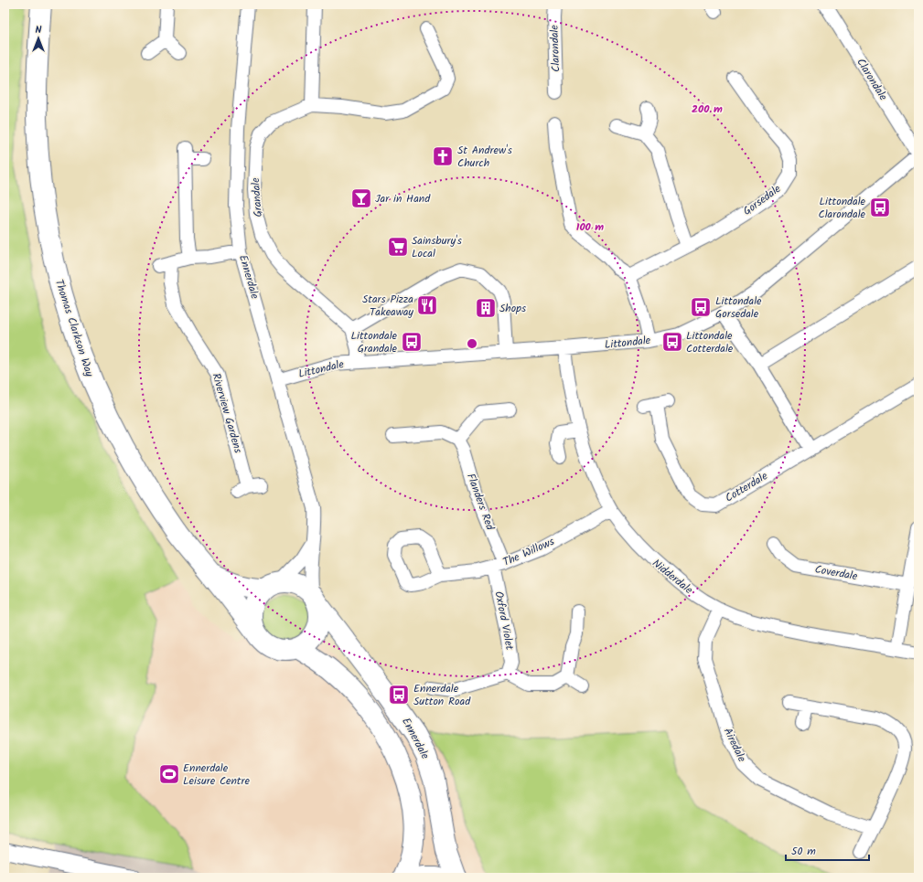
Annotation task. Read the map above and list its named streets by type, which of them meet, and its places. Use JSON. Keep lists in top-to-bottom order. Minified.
{"streets":{"highway":["Ennerdale","Thomas Clarkson Way"],"street":["Clarondale","Grandale","Gorsedale","Littondale","Riverview Gardens","Cotterdale","Flanders Red","The Willows","Coverdale","Nidderdale","Oxford Violet","Airedale"]},"crossings":[["Clarondale","Littondale"],["Ennerdale","Thomas Clarkson Way"],["Ennerdale","Littondale"],["Littondale","Nidderdale"],["Flanders Red","The Willows"],["Flanders Red","Oxford Violet"],["The Willows","Nidderdale"],["The Willows","Oxford Violet"],["Nidderdale","Airedale"]],"places":{"church":["St Andrew's Church"],"bar":["Jar in Hand"],"bus stop":["Littondale Clarondale","Littondale Gorsedale","Littondale Grandale","Littondale Cotterdale","Ennerdale Sutton Road"],"supermarket":["Sainsbury's Local"],"restaurant":["Stars Pizza Takeaway"],"building":["Shops"],"sports":["Ennerdale Leisure Centre"]},"scale_bar":"50 m","north":"top","rings":["200 m","100 m"]}
